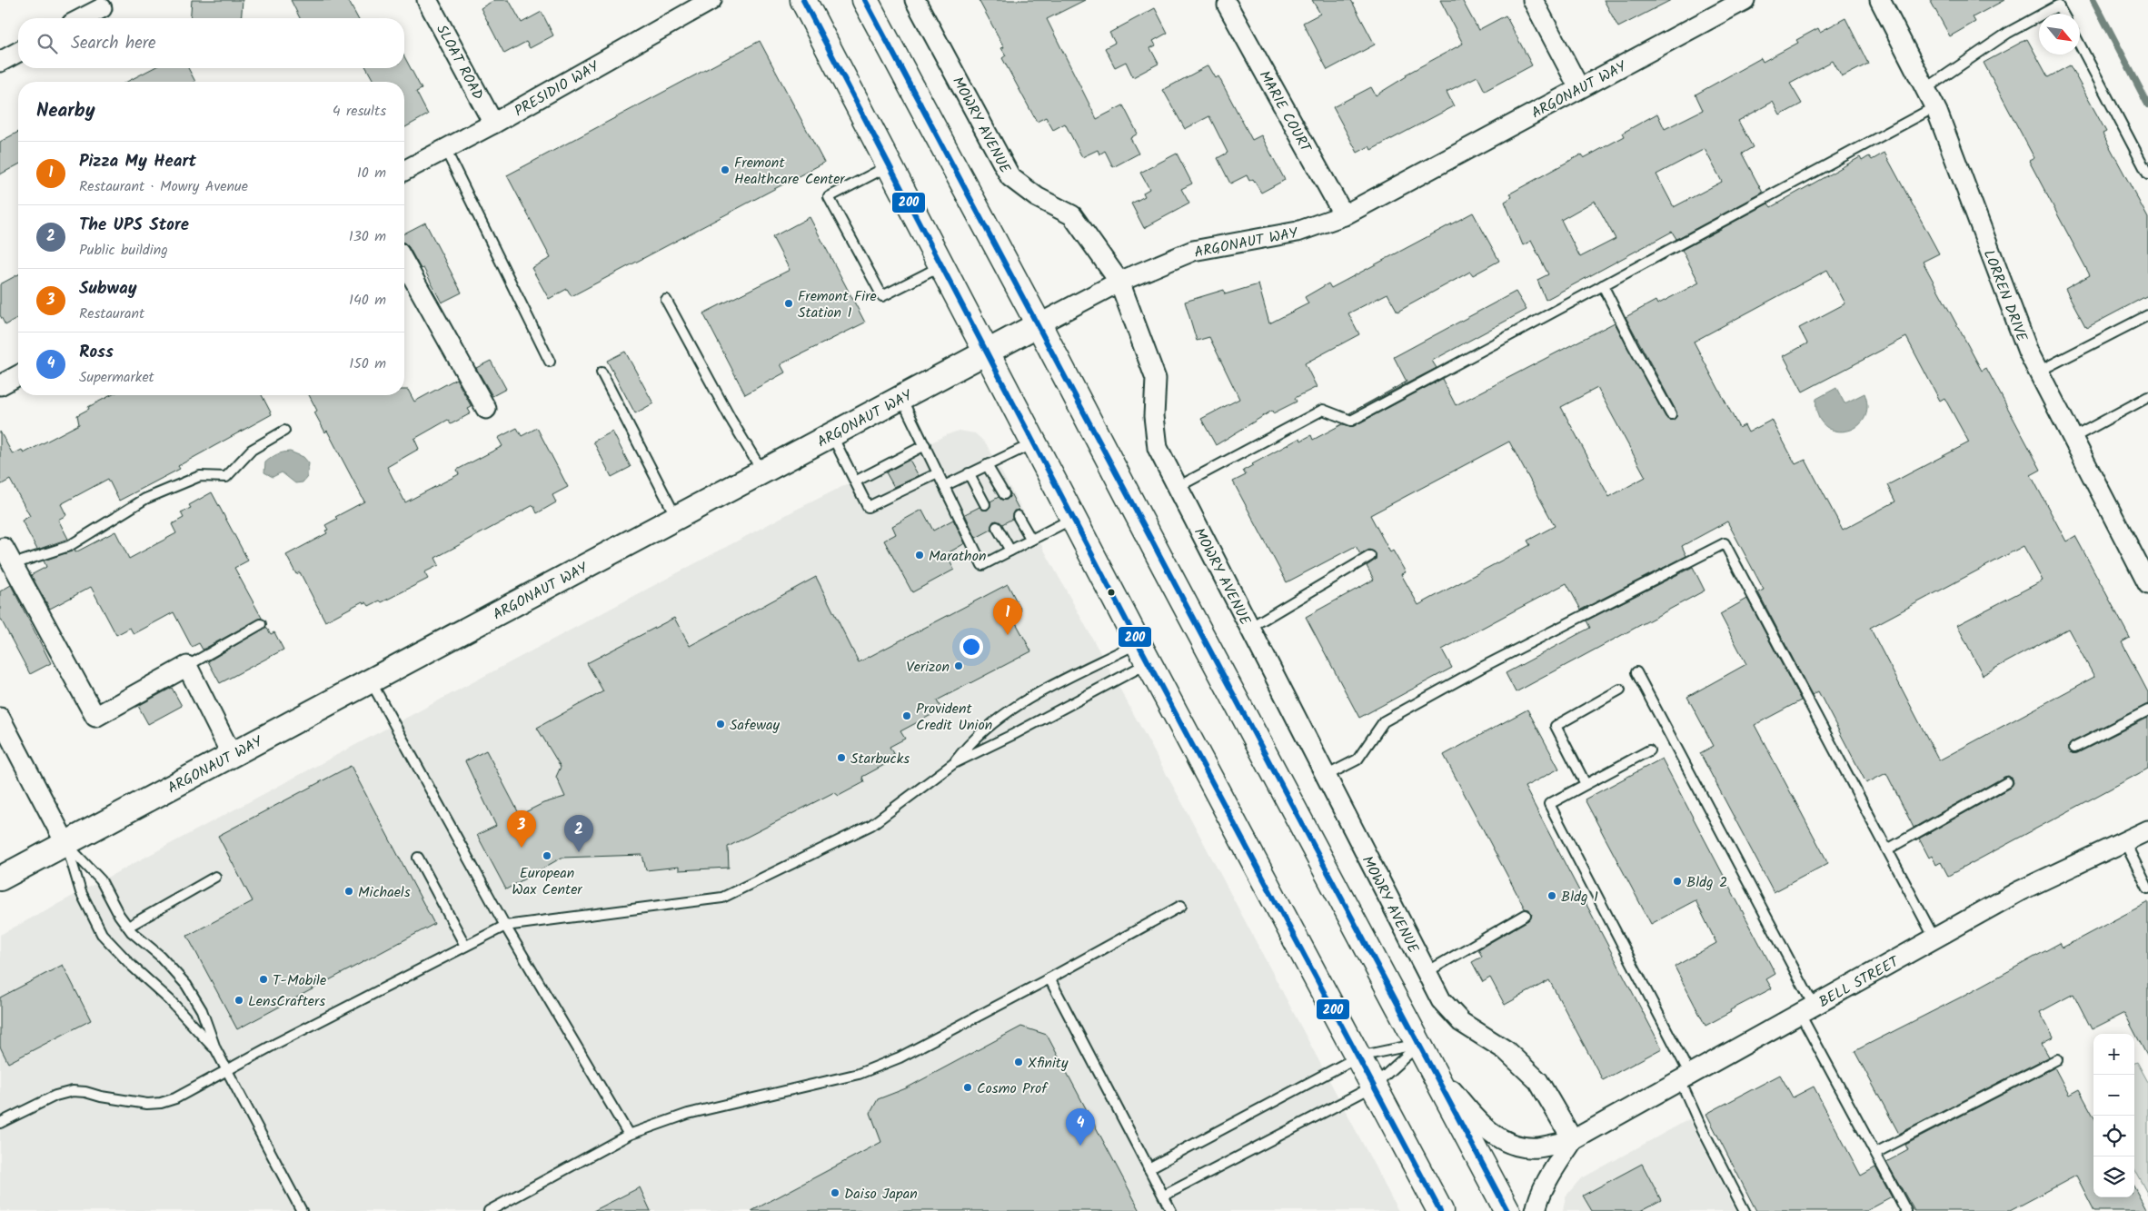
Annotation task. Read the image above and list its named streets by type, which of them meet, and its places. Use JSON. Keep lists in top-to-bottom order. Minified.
{"streets":{"street":["SLOAT ROAD","PRESIDIO WAY","ARGONAUT WAY","MARIE COURT","MOWRY AVENUE","LORREN DRIVE","BELL STREET"]},"crossings":[["SLOAT ROAD","PRESIDIO WAY"],["ARGONAUT WAY","MARIE COURT"],["ARGONAUT WAY","MOWRY AVENUE"],["MOWRY AVENUE","BELL STREET"]],"places":["Fremont Healthcare Center","Fremont Fire Station 1","Marathon","Verizon","Provident Credit Union","Safeway","Starbucks","European Wax Center","Bldg 2","Michaels","Bldg 1","T-Mobile","LensCrafters","Xfinity","Cosmo Prof","Daiso Japan"],"lines":["transit line 200"],"north":"bottom right","page":{"search":"Search here","heading":["Nearby","4 results"],"list":[{"mark":"1","name":"Pizza My Heart","note":"Restaurant · Mowry Avenue","value":"10 m"},{"mark":"2","name":"The UPS Store","note":"Public building","value":"130 m"},{"mark":"3","name":"Subway","note":"Restaurant","value":"140 m"},{"mark":"4","name":"Ross","note":"Supermarket","value":"150 m"}],"pins":["1","3","2","4"],"map_buttons":["+","−"]}}
